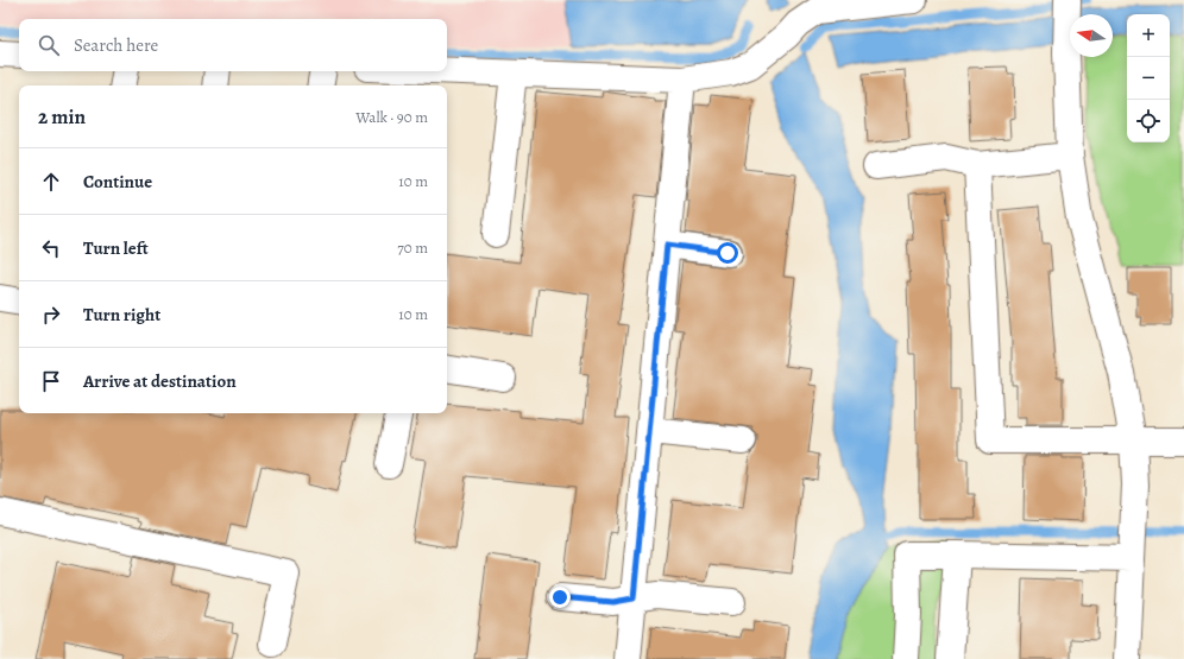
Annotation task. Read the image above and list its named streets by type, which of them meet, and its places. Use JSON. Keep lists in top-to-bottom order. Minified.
{"north":"left","page":{"map_buttons":["+","−"],"search":"Search here","heading":["2 min","Walk · 90 m"],"list":[["Continue","10 m"],["Turn left","70 m"],["Turn right","10 m"],"Arrive at destination"]}}
